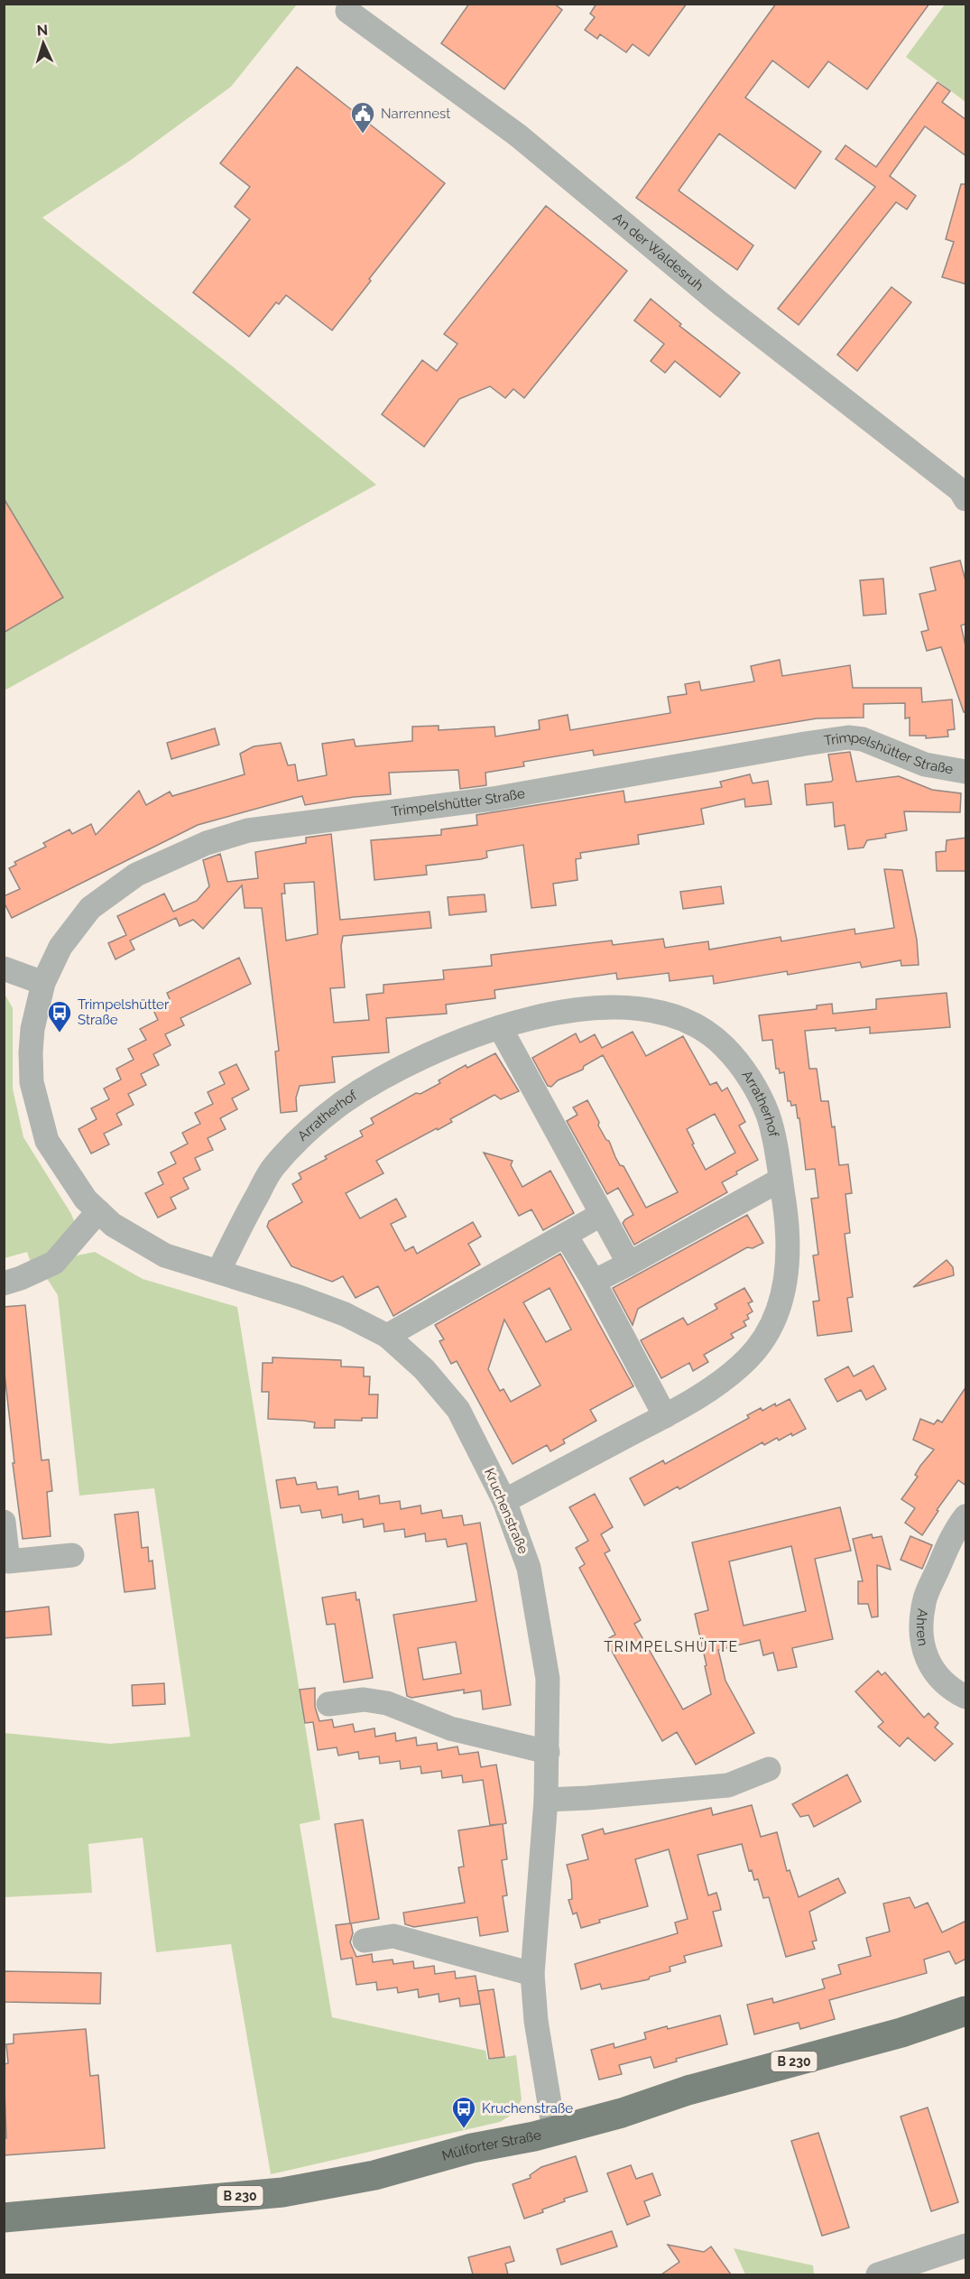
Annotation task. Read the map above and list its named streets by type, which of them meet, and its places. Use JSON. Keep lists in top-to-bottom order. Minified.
{"streets":{"main road":["B 230","Mülforter Straße"],"street":["An der Waldesruh","Trimpelshütter Straße","Arratherhof","Kruchenstraße","Ahren"]},"crossings":[["Trimpelshütter Straße","Kruchenstraße"],["Arratherhof","Kruchenstraße"],["Kruchenstraße","Mülforter Straße"]],"districts":["TRIMPELSHÜTTE"],"places":{"public building":["Narrennest"],"bus stop":["Trimpelshütter Straße","Kruchenstraße"]},"north":"top"}
